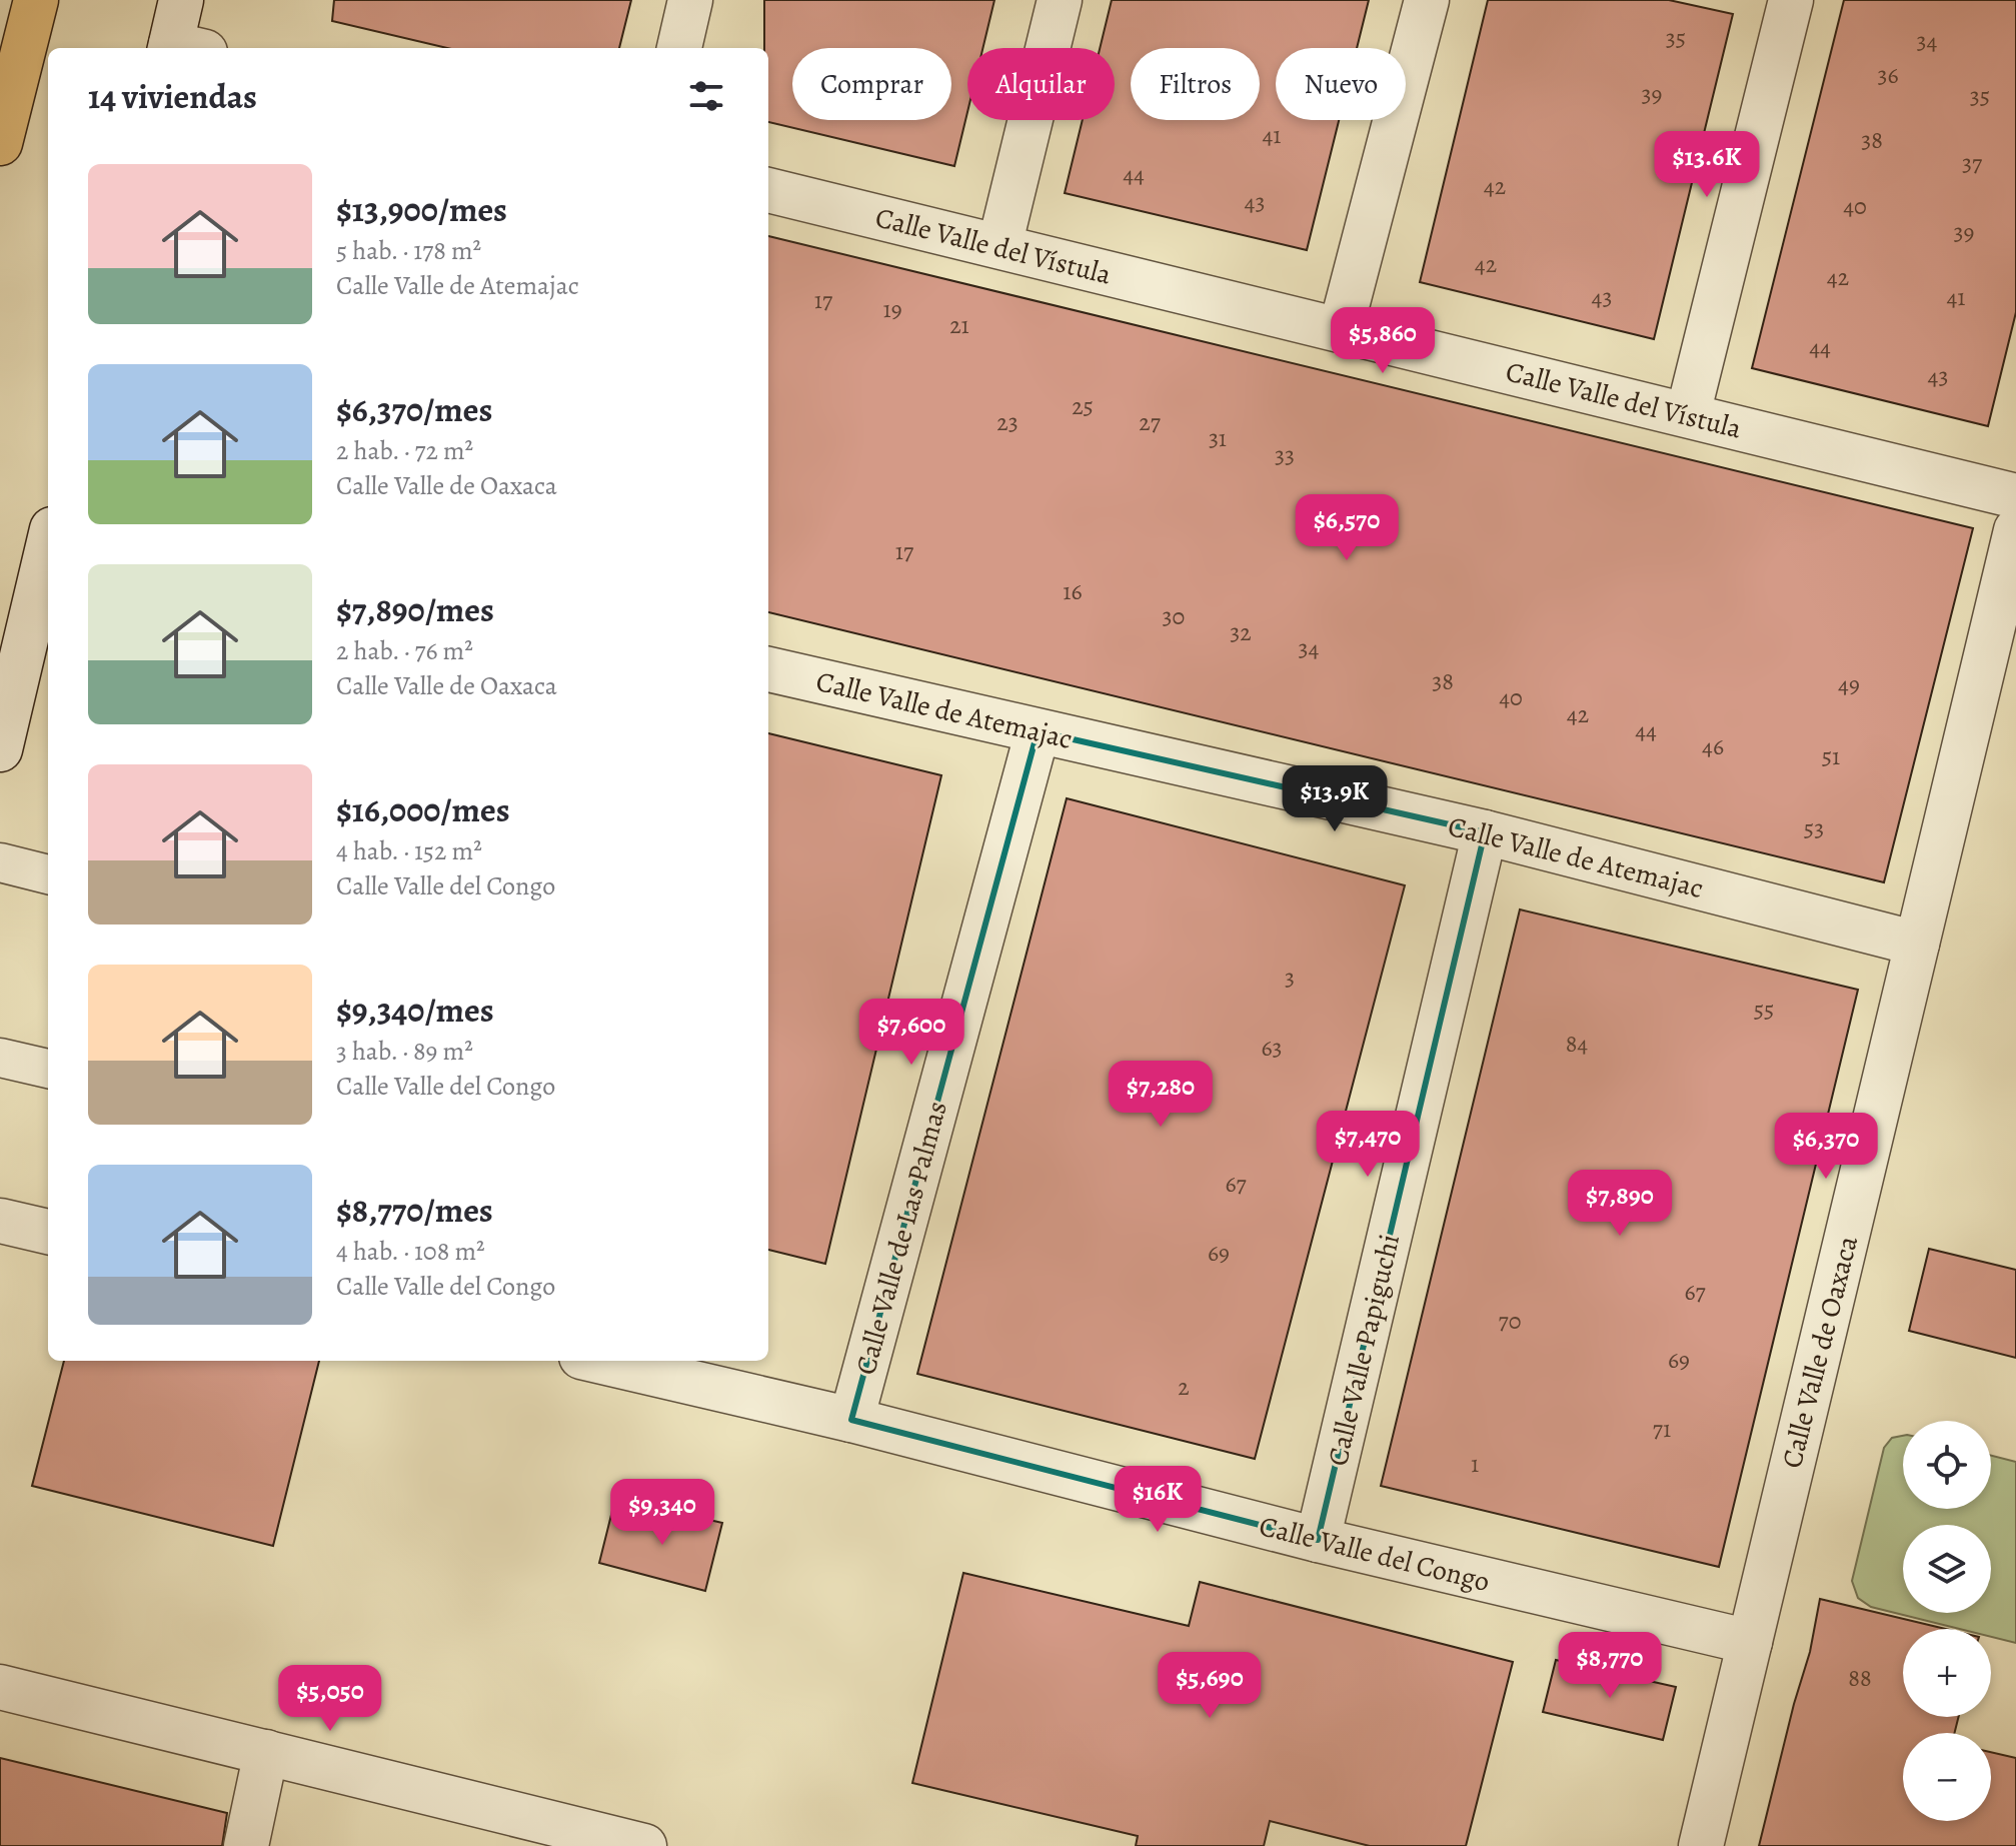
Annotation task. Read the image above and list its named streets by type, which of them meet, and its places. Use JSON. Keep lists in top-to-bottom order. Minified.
{"streets":{"street":["Calle Valle del Vístula","Calle Valle de Atemajac","Calle Valle de Las Palmas","Calle Valle Papiguchi","Calle Valle de Oaxaca","Calle Valle del Congo"]},"crossings":[["Calle Valle de Atemajac","Calle Valle de Las Palmas"],["Calle Valle de Atemajac","Calle Valle Papiguchi"],["Calle Valle de Atemajac","Calle Valle de Oaxaca"],["Calle Valle de Las Palmas","Calle Valle del Congo"],["Calle Valle Papiguchi","Calle Valle del Congo"],["Calle Valle de Oaxaca","Calle Valle del Congo"]],"house_numbers":["35","34","36","39","35","41","38","37","44","42","43","40","39","42","42","43","41","17","19","21","44","43","25","23","27","31","33","17","16","30","32","34","38","49","40","42","44","46","51","53","3","55","84","63","67","69","67","70","69","2","71","1","88"],"page":{"chip":["Comprar","Alquilar","Filtros","Nuevo"],"heading":"14 viviendas","price":["$13.6K","$5,860","$6,570","$13.9K","$7,600","$7,280","$7,470","$6,370","$7,890","$16K","$9,340","$8,770","$5,690","$5,050"],"list":[{"name":"$13,900/mes","note":"5 hab. · 178 m² · Calle Valle de Atemajac"},{"name":"$6,370/mes","note":"2 hab. · 72 m² · Calle Valle de Oaxaca"},{"name":"$7,890/mes","note":"2 hab. · 76 m² · Calle Valle de Oaxaca"},{"name":"$16,000/mes","note":"4 hab. · 152 m² · Calle Valle del Congo"},{"name":"$9,340/mes","note":"3 hab. · 89 m² · Calle Valle del Congo"},{"name":"$8,770/mes","note":"4 hab. · 108 m² · Calle Valle del Congo"}],"map_buttons":["+","−"]}}
